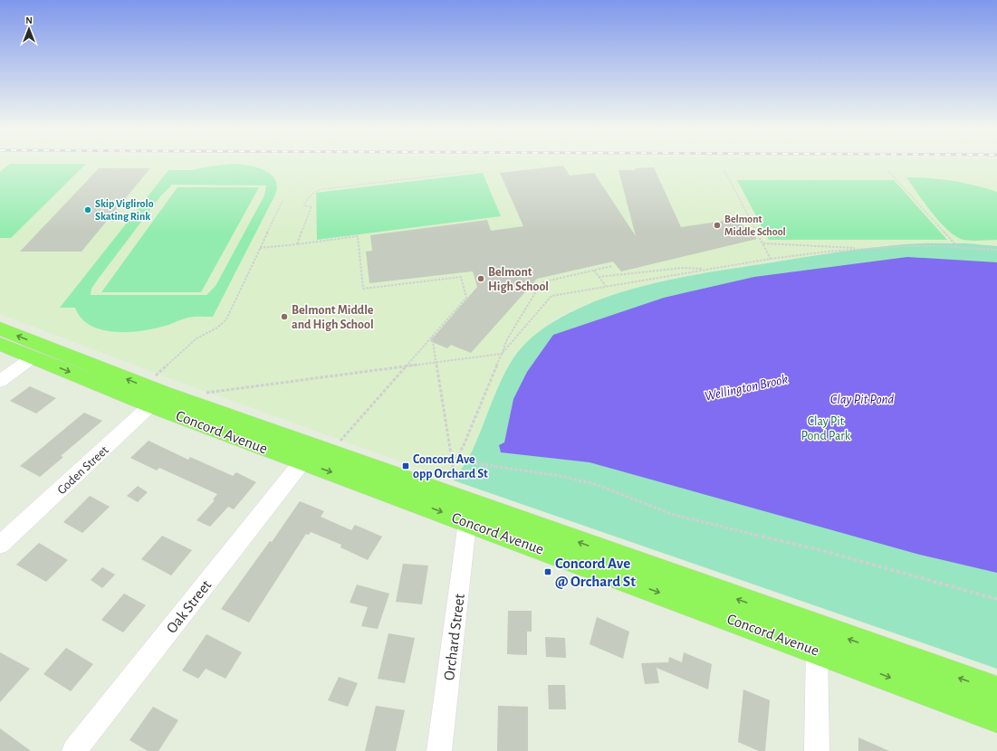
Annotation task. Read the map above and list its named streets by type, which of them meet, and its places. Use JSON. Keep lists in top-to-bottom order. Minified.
{"streets":{"main road":["Concord Avenue"],"street":["Goden Street","Oak Street","Orchard Street"]},"crossings":[["Concord Avenue","Goden Street"],["Concord Avenue","Oak Street"],["Concord Avenue","Orchard Street"]],"water":["Wellington Brook","Clay Pit Pond"],"parks":["Clay Pit Pond Park"],"places":{"other":["Skip Viglirolo Skating Rink","Belmont Middle School","Belmont High School","Belmont Middle and High School"],"transit":["Concord Ave opp Orchard St","Concord Ave @ Orchard St"]},"north":"top"}
